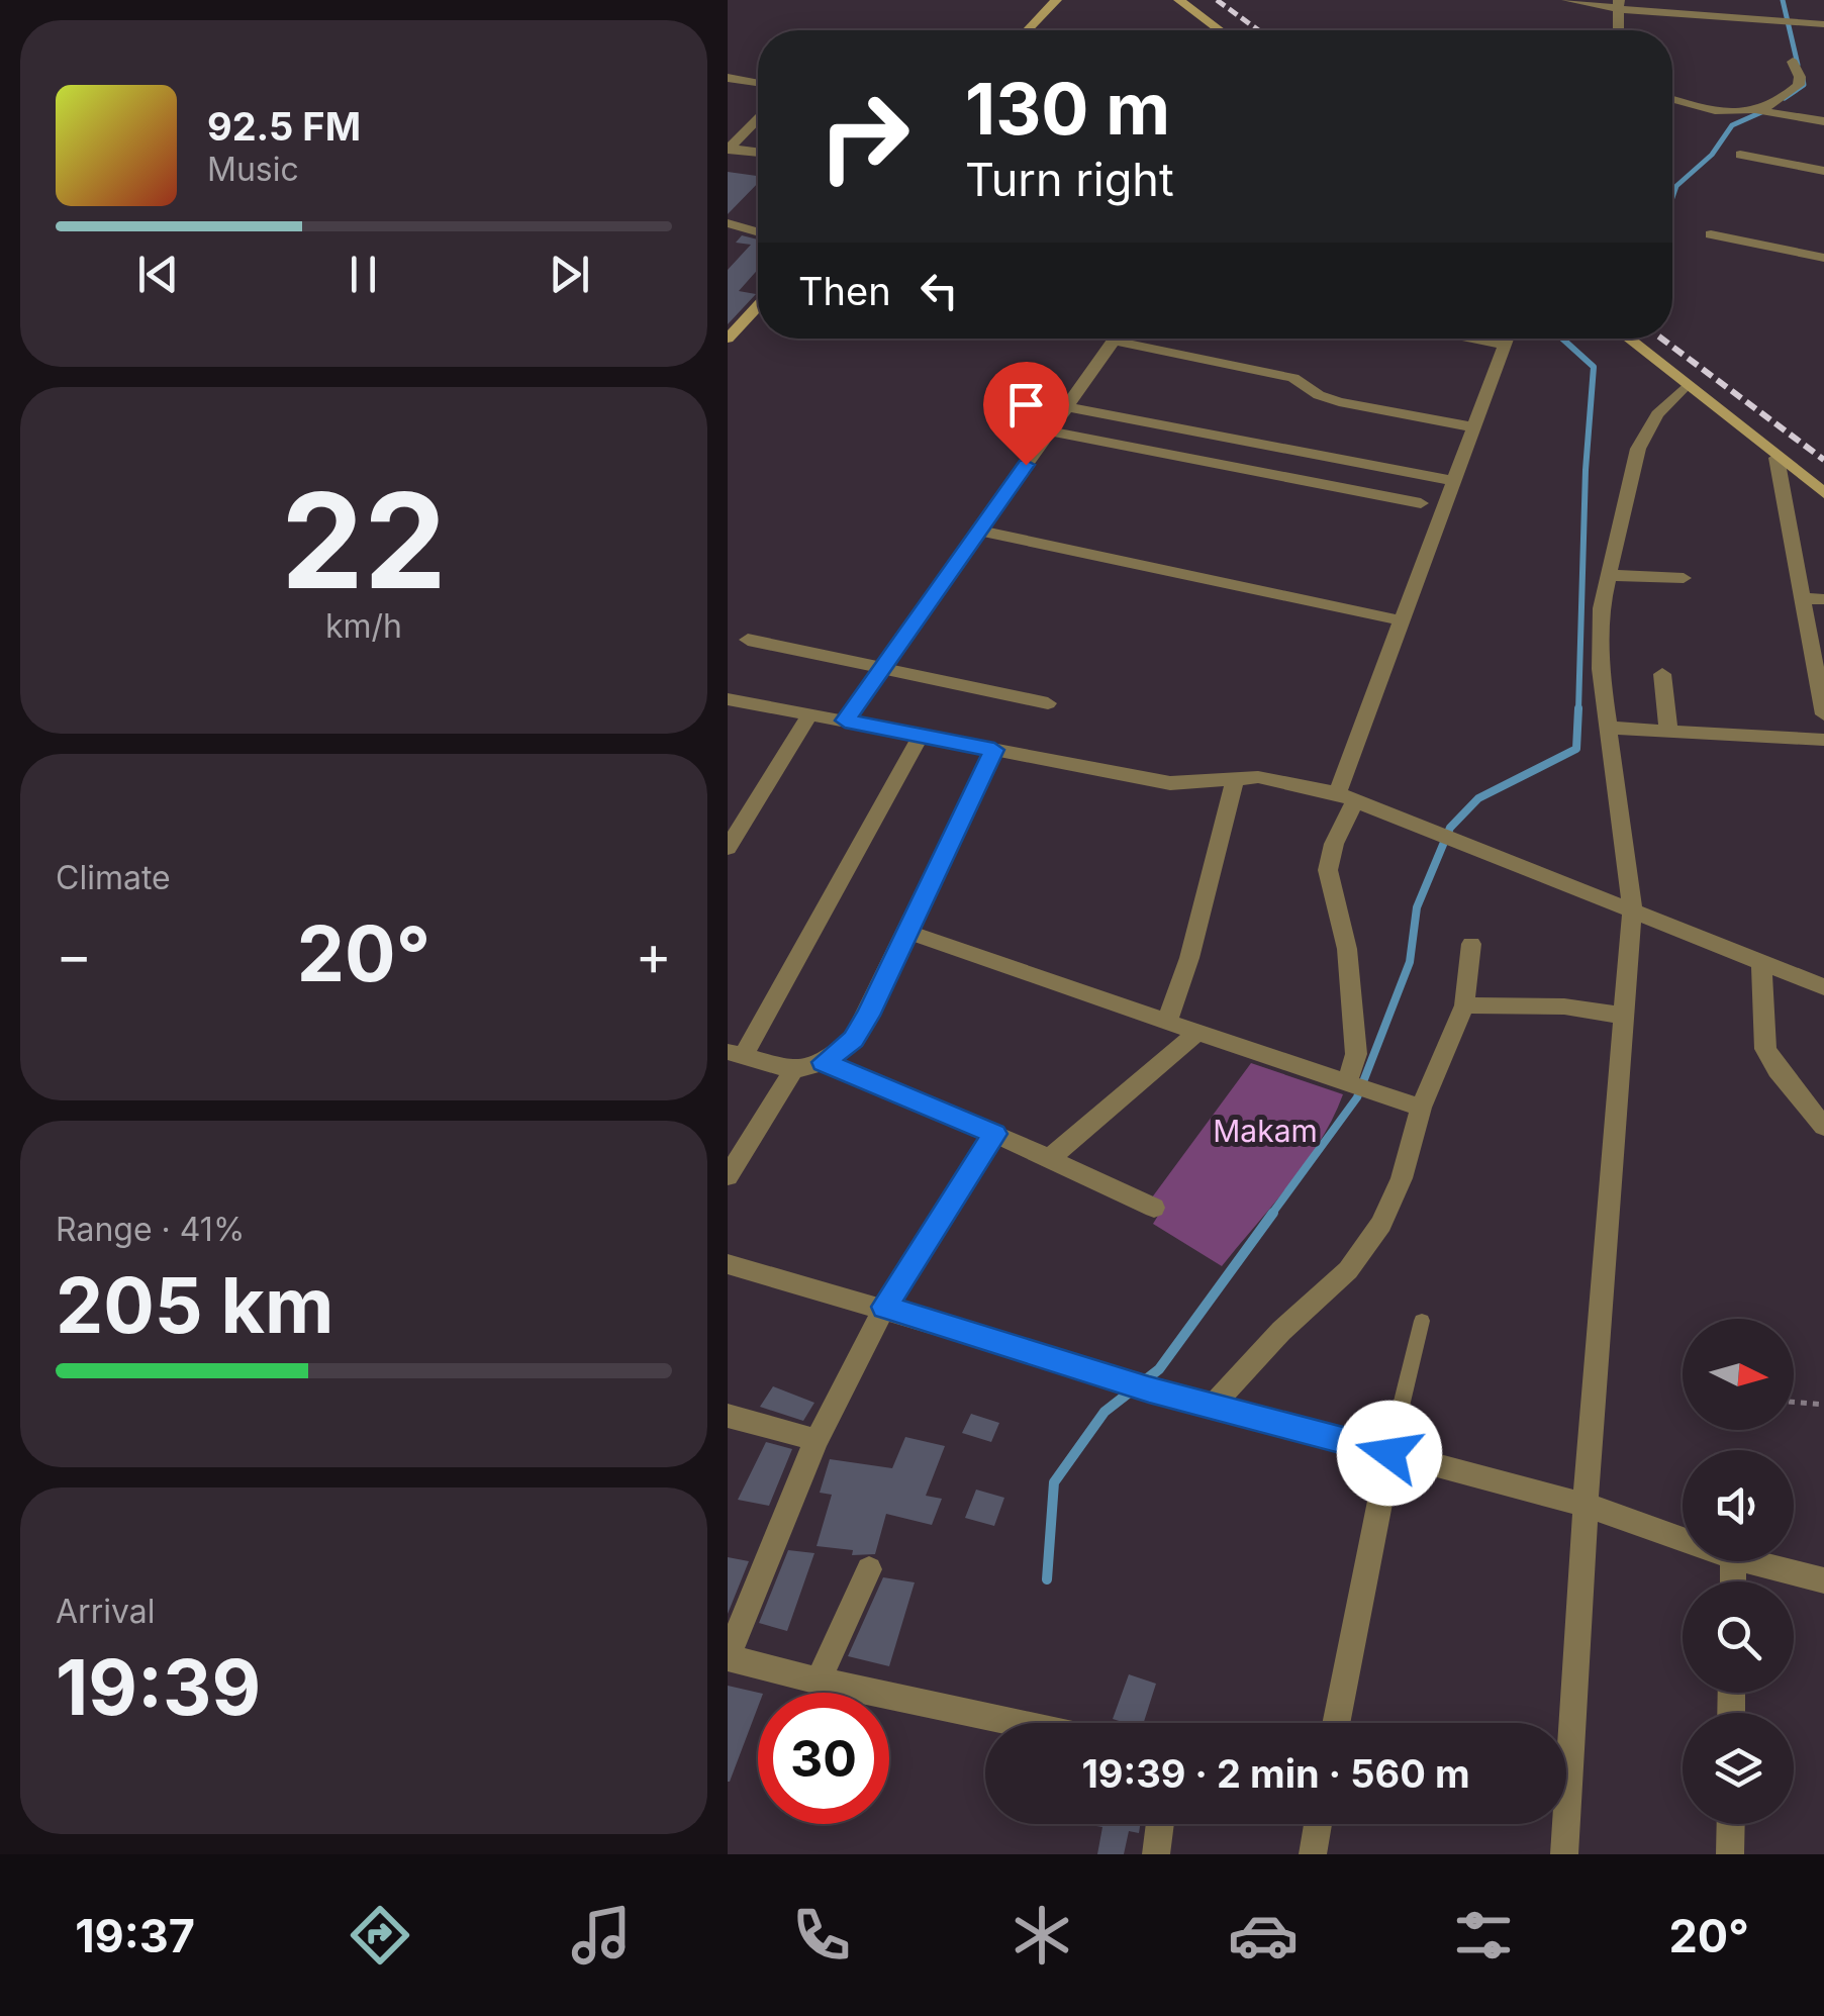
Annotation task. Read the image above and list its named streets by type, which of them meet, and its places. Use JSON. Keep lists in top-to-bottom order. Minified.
{"parks":["Makam"],"north":"right","page":{"turn":["130 m","Turn right"],"song":["92.5 FM","Music"],"then":"Then","tile":[["22","km/h"],"Climate",["Range · 41%","205 km"],["Arrival","19:39"]],"heat":["−","20°","+"],"limit":"30","trip":"19:39 · 2 min · 560 m","tabs":["19:37","20°"]}}
